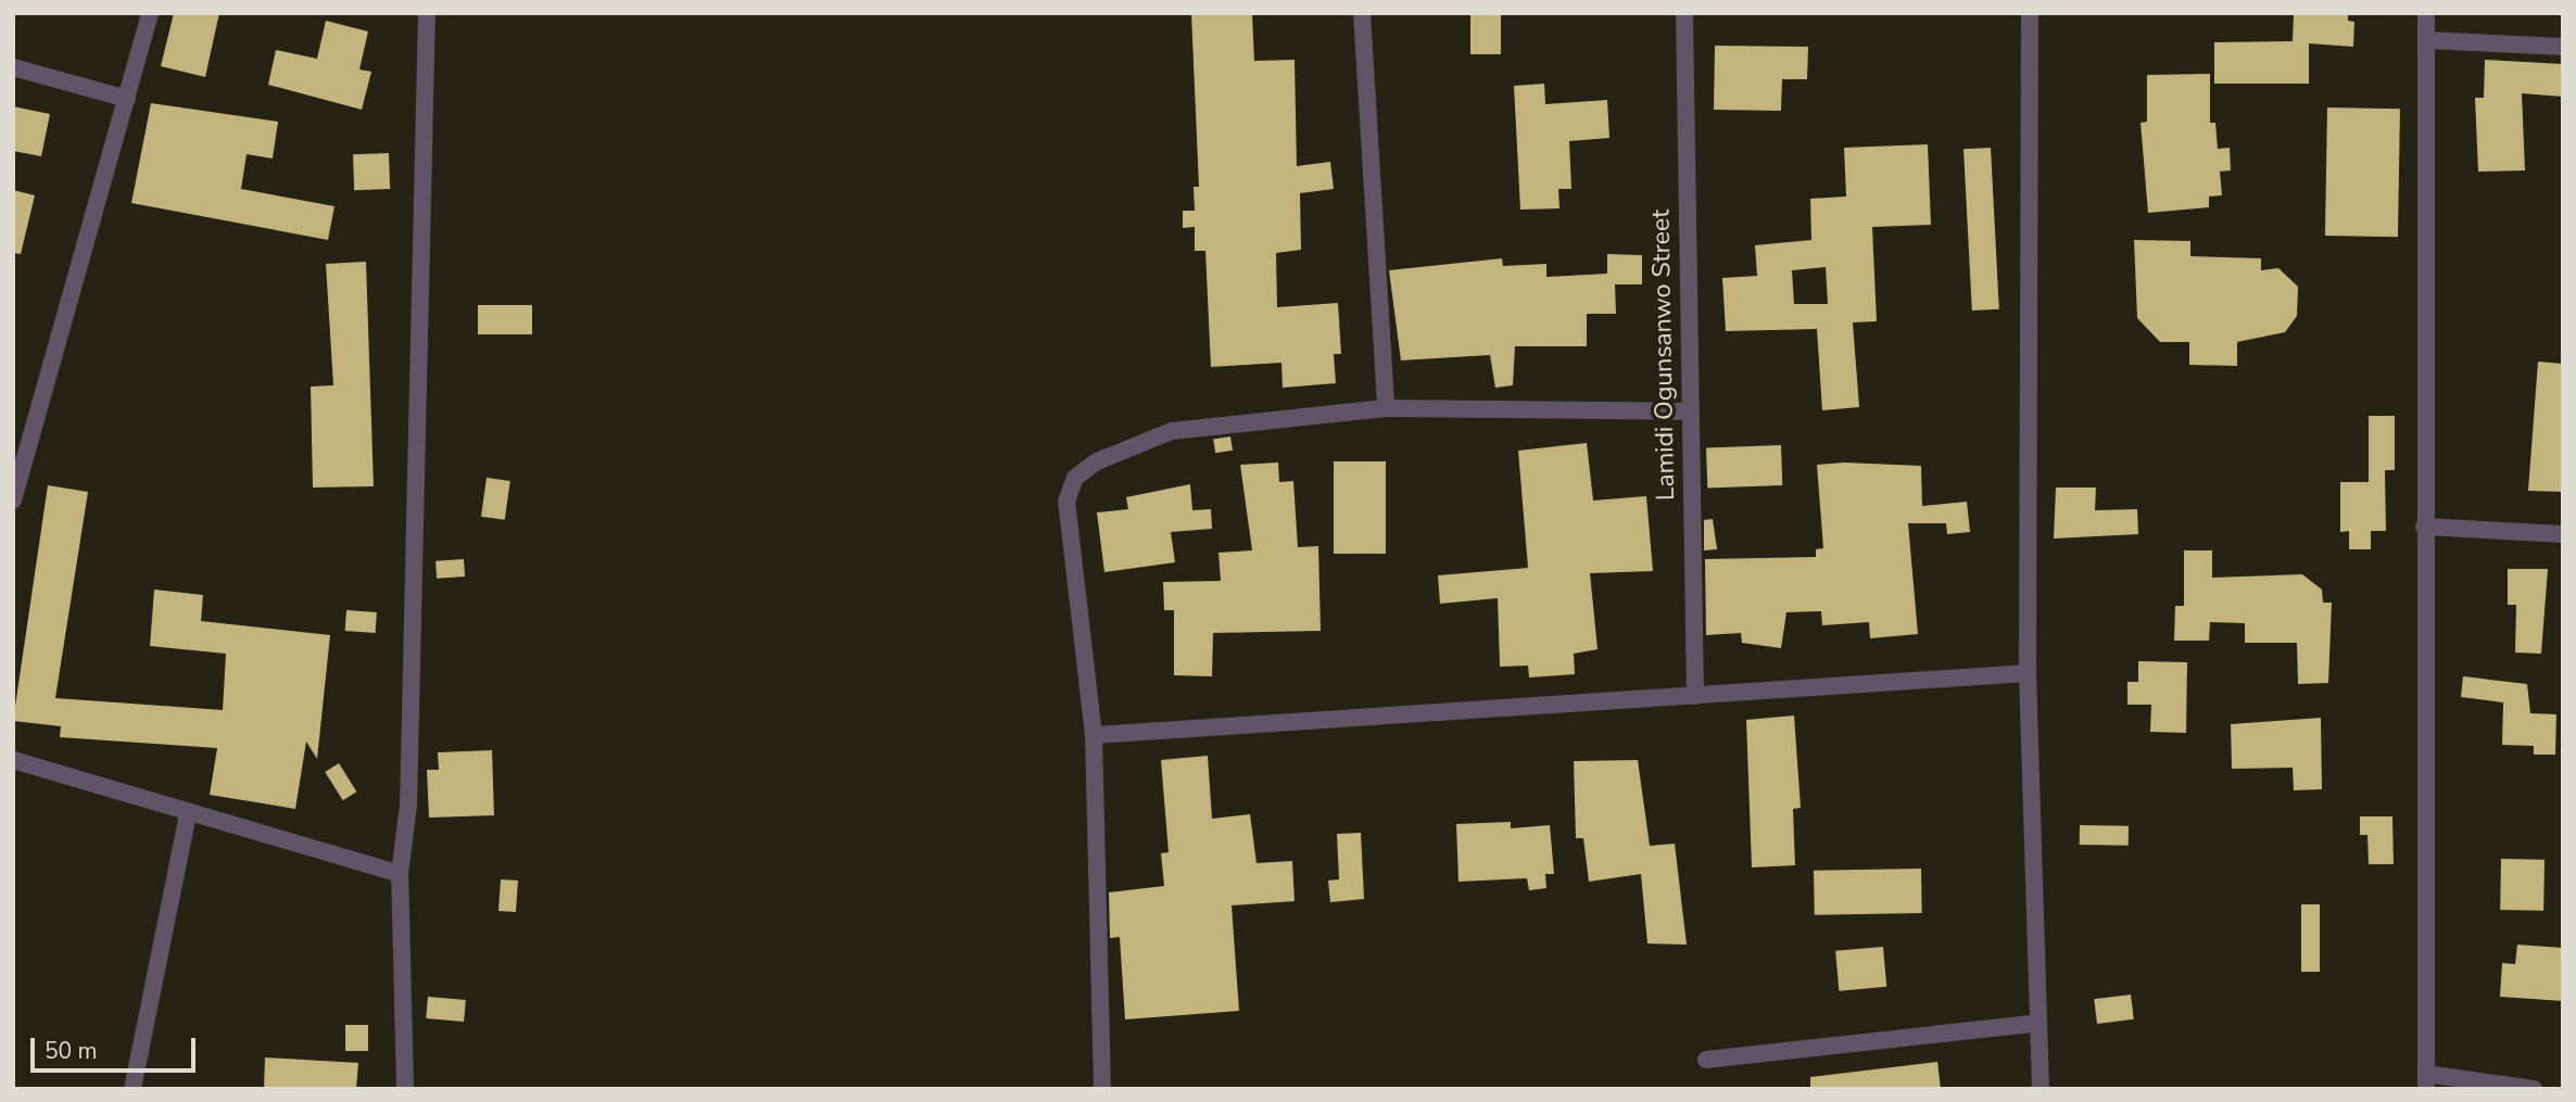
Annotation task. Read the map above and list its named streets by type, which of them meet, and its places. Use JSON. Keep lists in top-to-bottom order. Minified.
{"streets":{"street":["Lamidi Ogunsanwo Street"]},"scale_bar":"50 m"}
